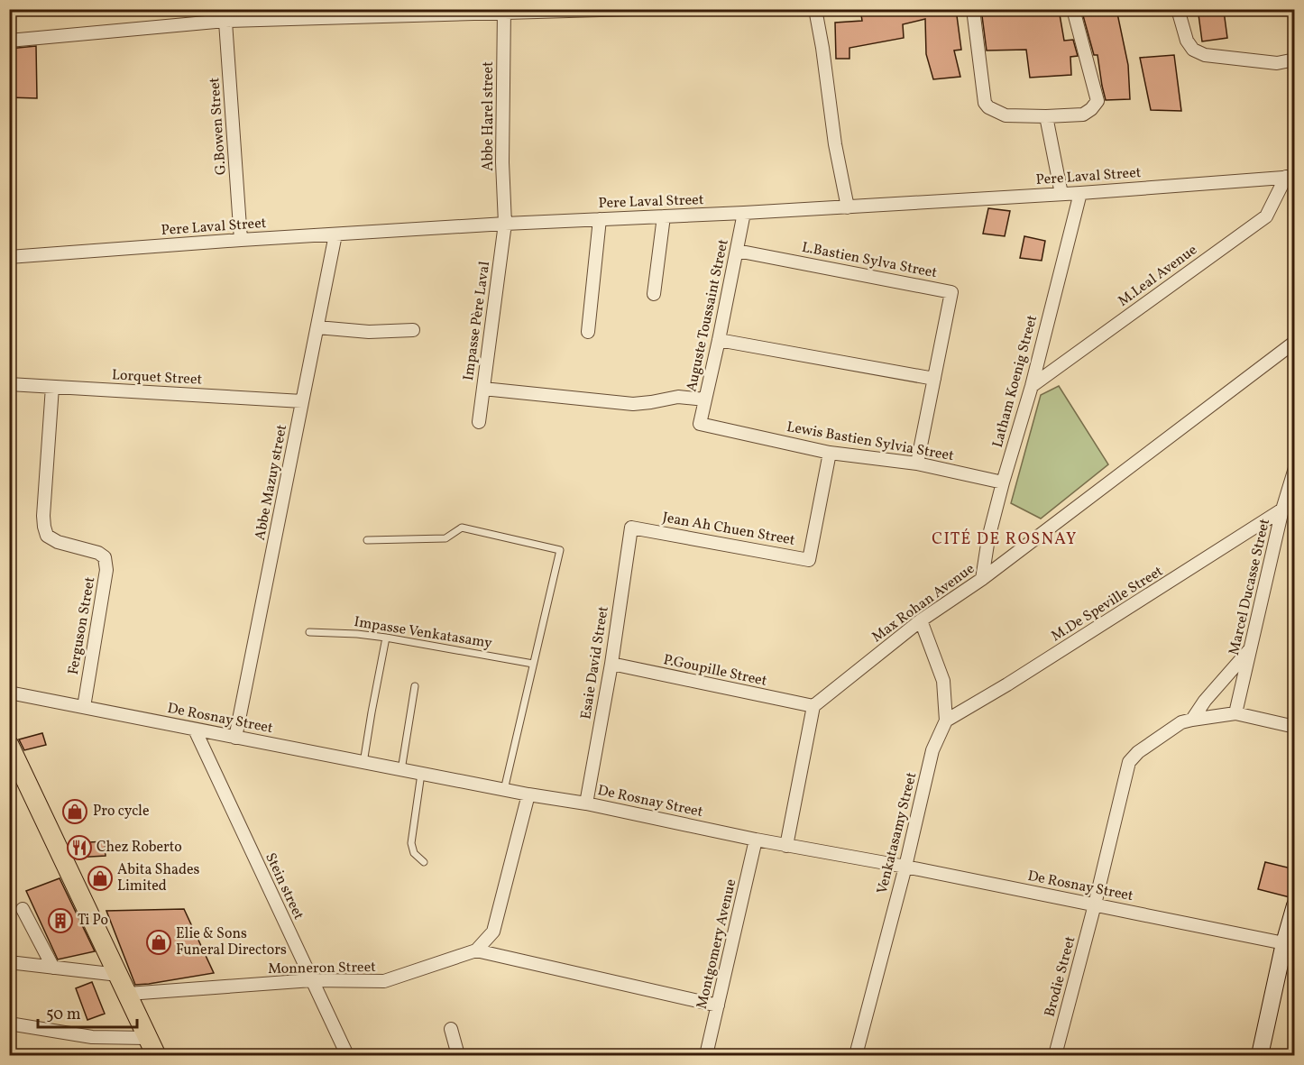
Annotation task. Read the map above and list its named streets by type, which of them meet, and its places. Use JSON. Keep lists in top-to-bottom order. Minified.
{"streets":{"street":["Abbe Harel street","G.Bowen Street","Pere Laval Street","L.Bastien Sylva Street","M.Leal Avenue","Auguste Toussaint Street","Impasse Père Laval","Lorquet Street","Latham Koenig Street","Lewis Bastien Sylvia Street","Abbe Mazuy street","Jean Ah Chuen Street","Marcel Ducasse Street","Max Rohan Avenue","M.De Speville Street","Ferguson Street","Esaie David Street","P.Goupille Street","De Rosnay Street","Venkatasamy Street","Stein street","Montgomery Avenue","Monneron Street","Brodie Street"],"lane":["Impasse Venkatasamy"]},"crossings":[["Abbe Harel street","Pere Laval Street"],["Abbe Harel street","Impasse Père Laval"],["G.Bowen Street","Pere Laval Street"],["Pere Laval Street","M.Leal Avenue"],["Pere Laval Street","Auguste Toussaint Street"],["Pere Laval Street","Impasse Père Laval"],["Pere Laval Street","Latham Koenig Street"],["Pere Laval Street","Abbe Mazuy street"],["L.Bastien Sylva Street","Auguste Toussaint Street"],["L.Bastien Sylva Street","Lewis Bastien Sylvia Street"],["M.Leal Avenue","Latham Koenig Street"],["Auguste Toussaint Street","Lewis Bastien Sylvia Street"],["Lorquet Street","Abbe Mazuy street"],["Lorquet Street","Ferguson Street"],["Latham Koenig Street","Lewis Bastien Sylvia Street"],["Latham Koenig Street","Max Rohan Avenue"],["Lewis Bastien Sylvia Street","Jean Ah Chuen Street"],["Abbe Mazuy street","De Rosnay Street"],["Jean Ah Chuen Street","Esaie David Street"],["Marcel Ducasse Street","M.De Speville Street"],["Max Rohan Avenue","P.Goupille Street"],["Max Rohan Avenue","Venkatasamy Street"],["M.De Speville Street","Venkatasamy Street"],["Ferguson Street","De Rosnay Street"],["Esaie David Street","P.Goupille Street"],["Esaie David Street","De Rosnay Street"],["De Rosnay Street","Venkatasamy Street"],["De Rosnay Street","Stein street"],["De Rosnay Street","Montgomery Avenue"],["De Rosnay Street","Brodie Street"],["Stein street","Monneron Street"]],"districts":["CITÉ DE ROSNAY"],"places":{"shop":["Pro cycle","Abita Shades Limited","Elie & Sons Funeral Directors"],"restaurant":["Chez Roberto"],"building":["Ti Po"]},"scale_bar":"50 m"}
